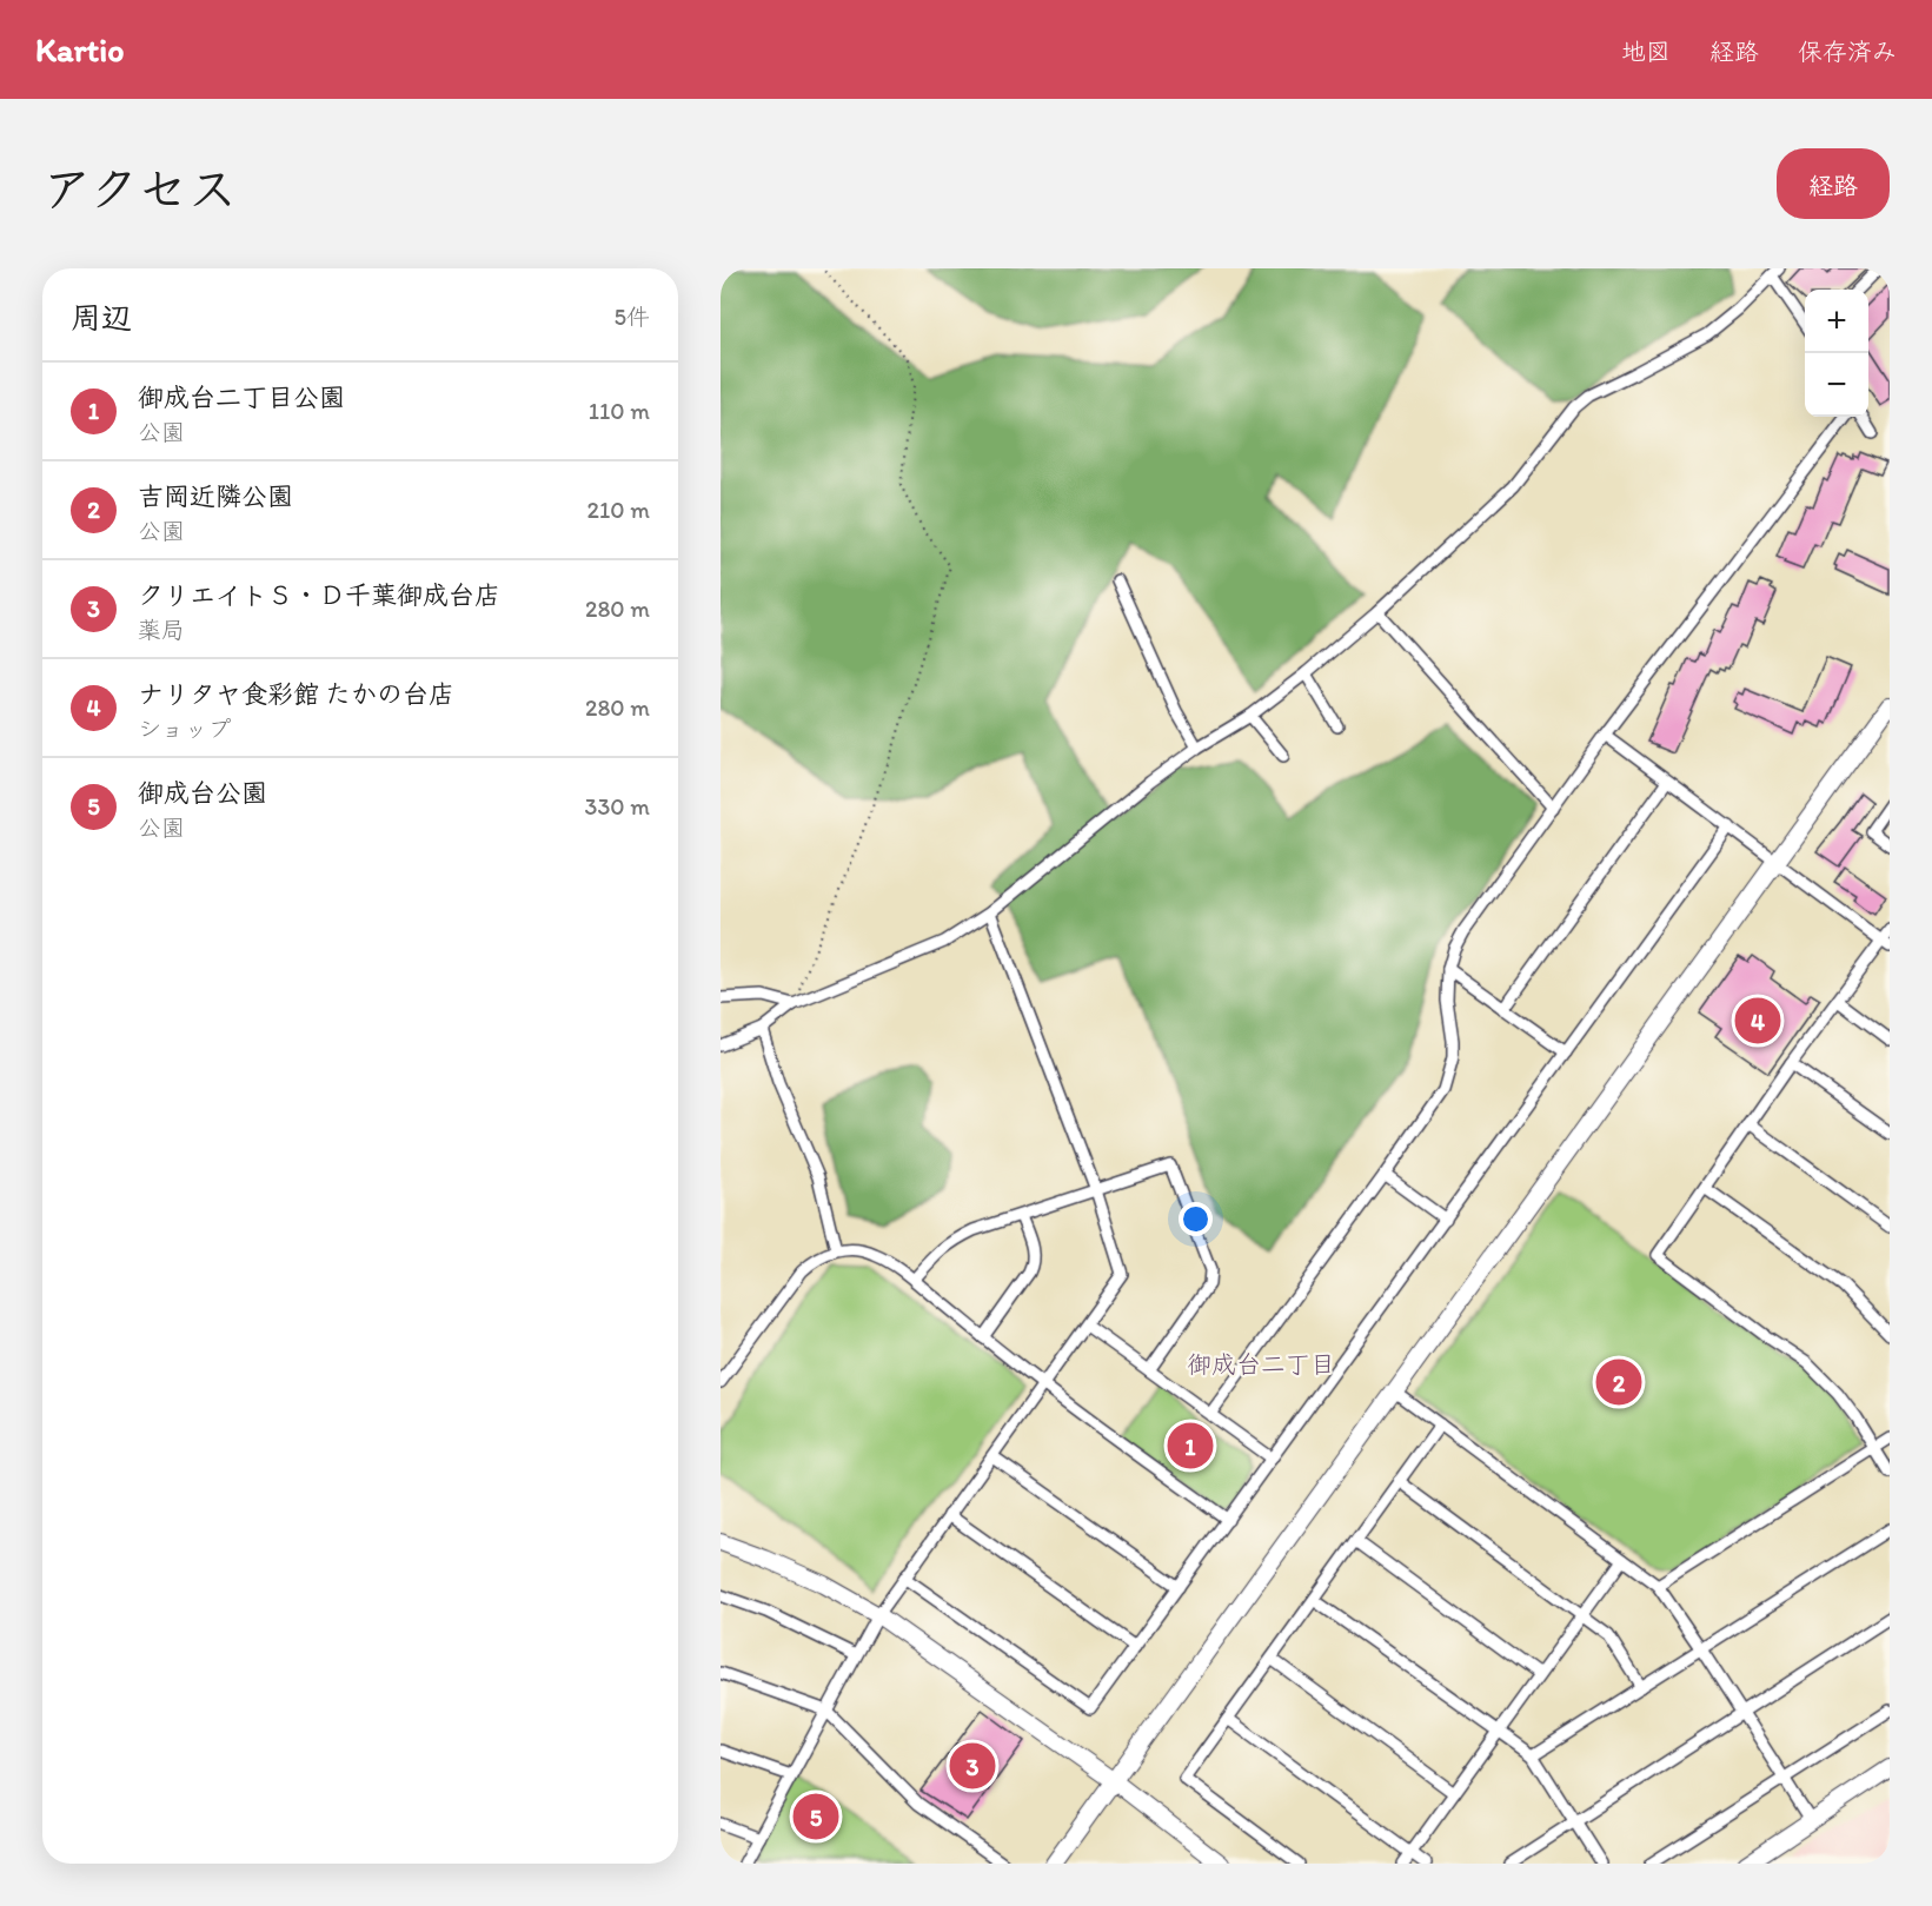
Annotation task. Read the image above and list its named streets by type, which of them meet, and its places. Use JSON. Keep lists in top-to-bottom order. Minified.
{"districts":["御成台二丁目"],"page":{"header":"Kartio","nav":["地図","経路","保存済み"],"title":"アクセス","buttons":"経路","heading":["周辺","5件"],"map_buttons":["+","−"],"list":[{"mark":"1","name":"御成台二丁目公園","note":"公園","value":"110 m"},{"mark":"2","name":"吉岡近隣公園","note":"公園","value":"210 m"},{"mark":"3","name":"クリエイトＳ・Ｄ千葉御成台店","note":"薬局","value":"280 m"},{"mark":"4","name":"ナリタヤ食彩館 たかの台店","note":"ショップ","value":"280 m"},{"mark":"5","name":"御成台公園","note":"公園","value":"330 m"}],"pins":["4","2","1","3","5"]}}
